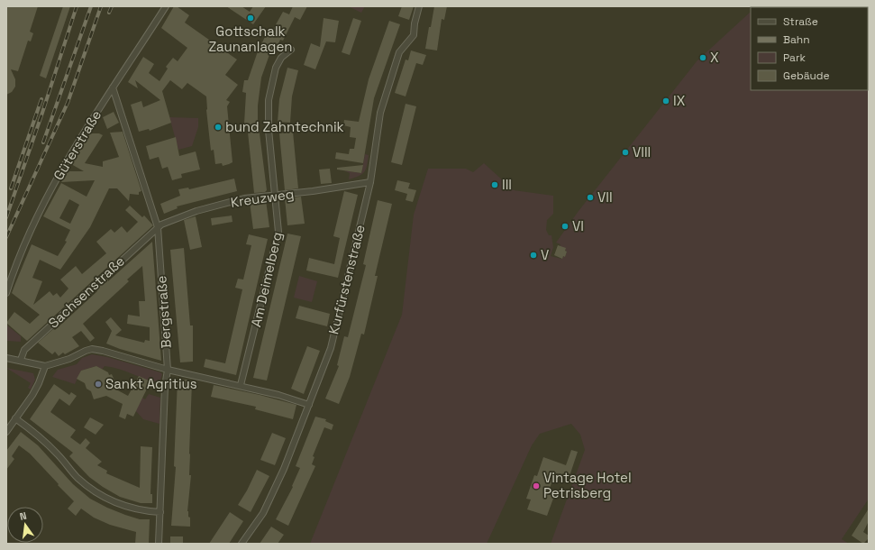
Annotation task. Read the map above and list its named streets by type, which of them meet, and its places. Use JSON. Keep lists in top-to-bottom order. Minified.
{"streets":{"street":["Güterstraße","Kreuzweg","Am Deimelberg","Kurfürstenstraße","Sachsenstraße","Bergstraße"]},"crossings":[["Güterstraße","Bergstraße"],["Kreuzweg","Am Deimelberg"],["Kreuzweg","Kurfürstenstraße"],["Kreuzweg","Sachsenstraße"],["Kreuzweg","Bergstraße"],["Sachsenstraße","Bergstraße"]],"places":["Gottschalk Zaunanlagen","X","IX","bund Zahntechnik","VIII","III","VII","VI","V","Sankt Agritius","Vintage Hotel Petrisberg"],"legend":["Straße","Bahn","Park","Gebäude"],"north":"top"}
